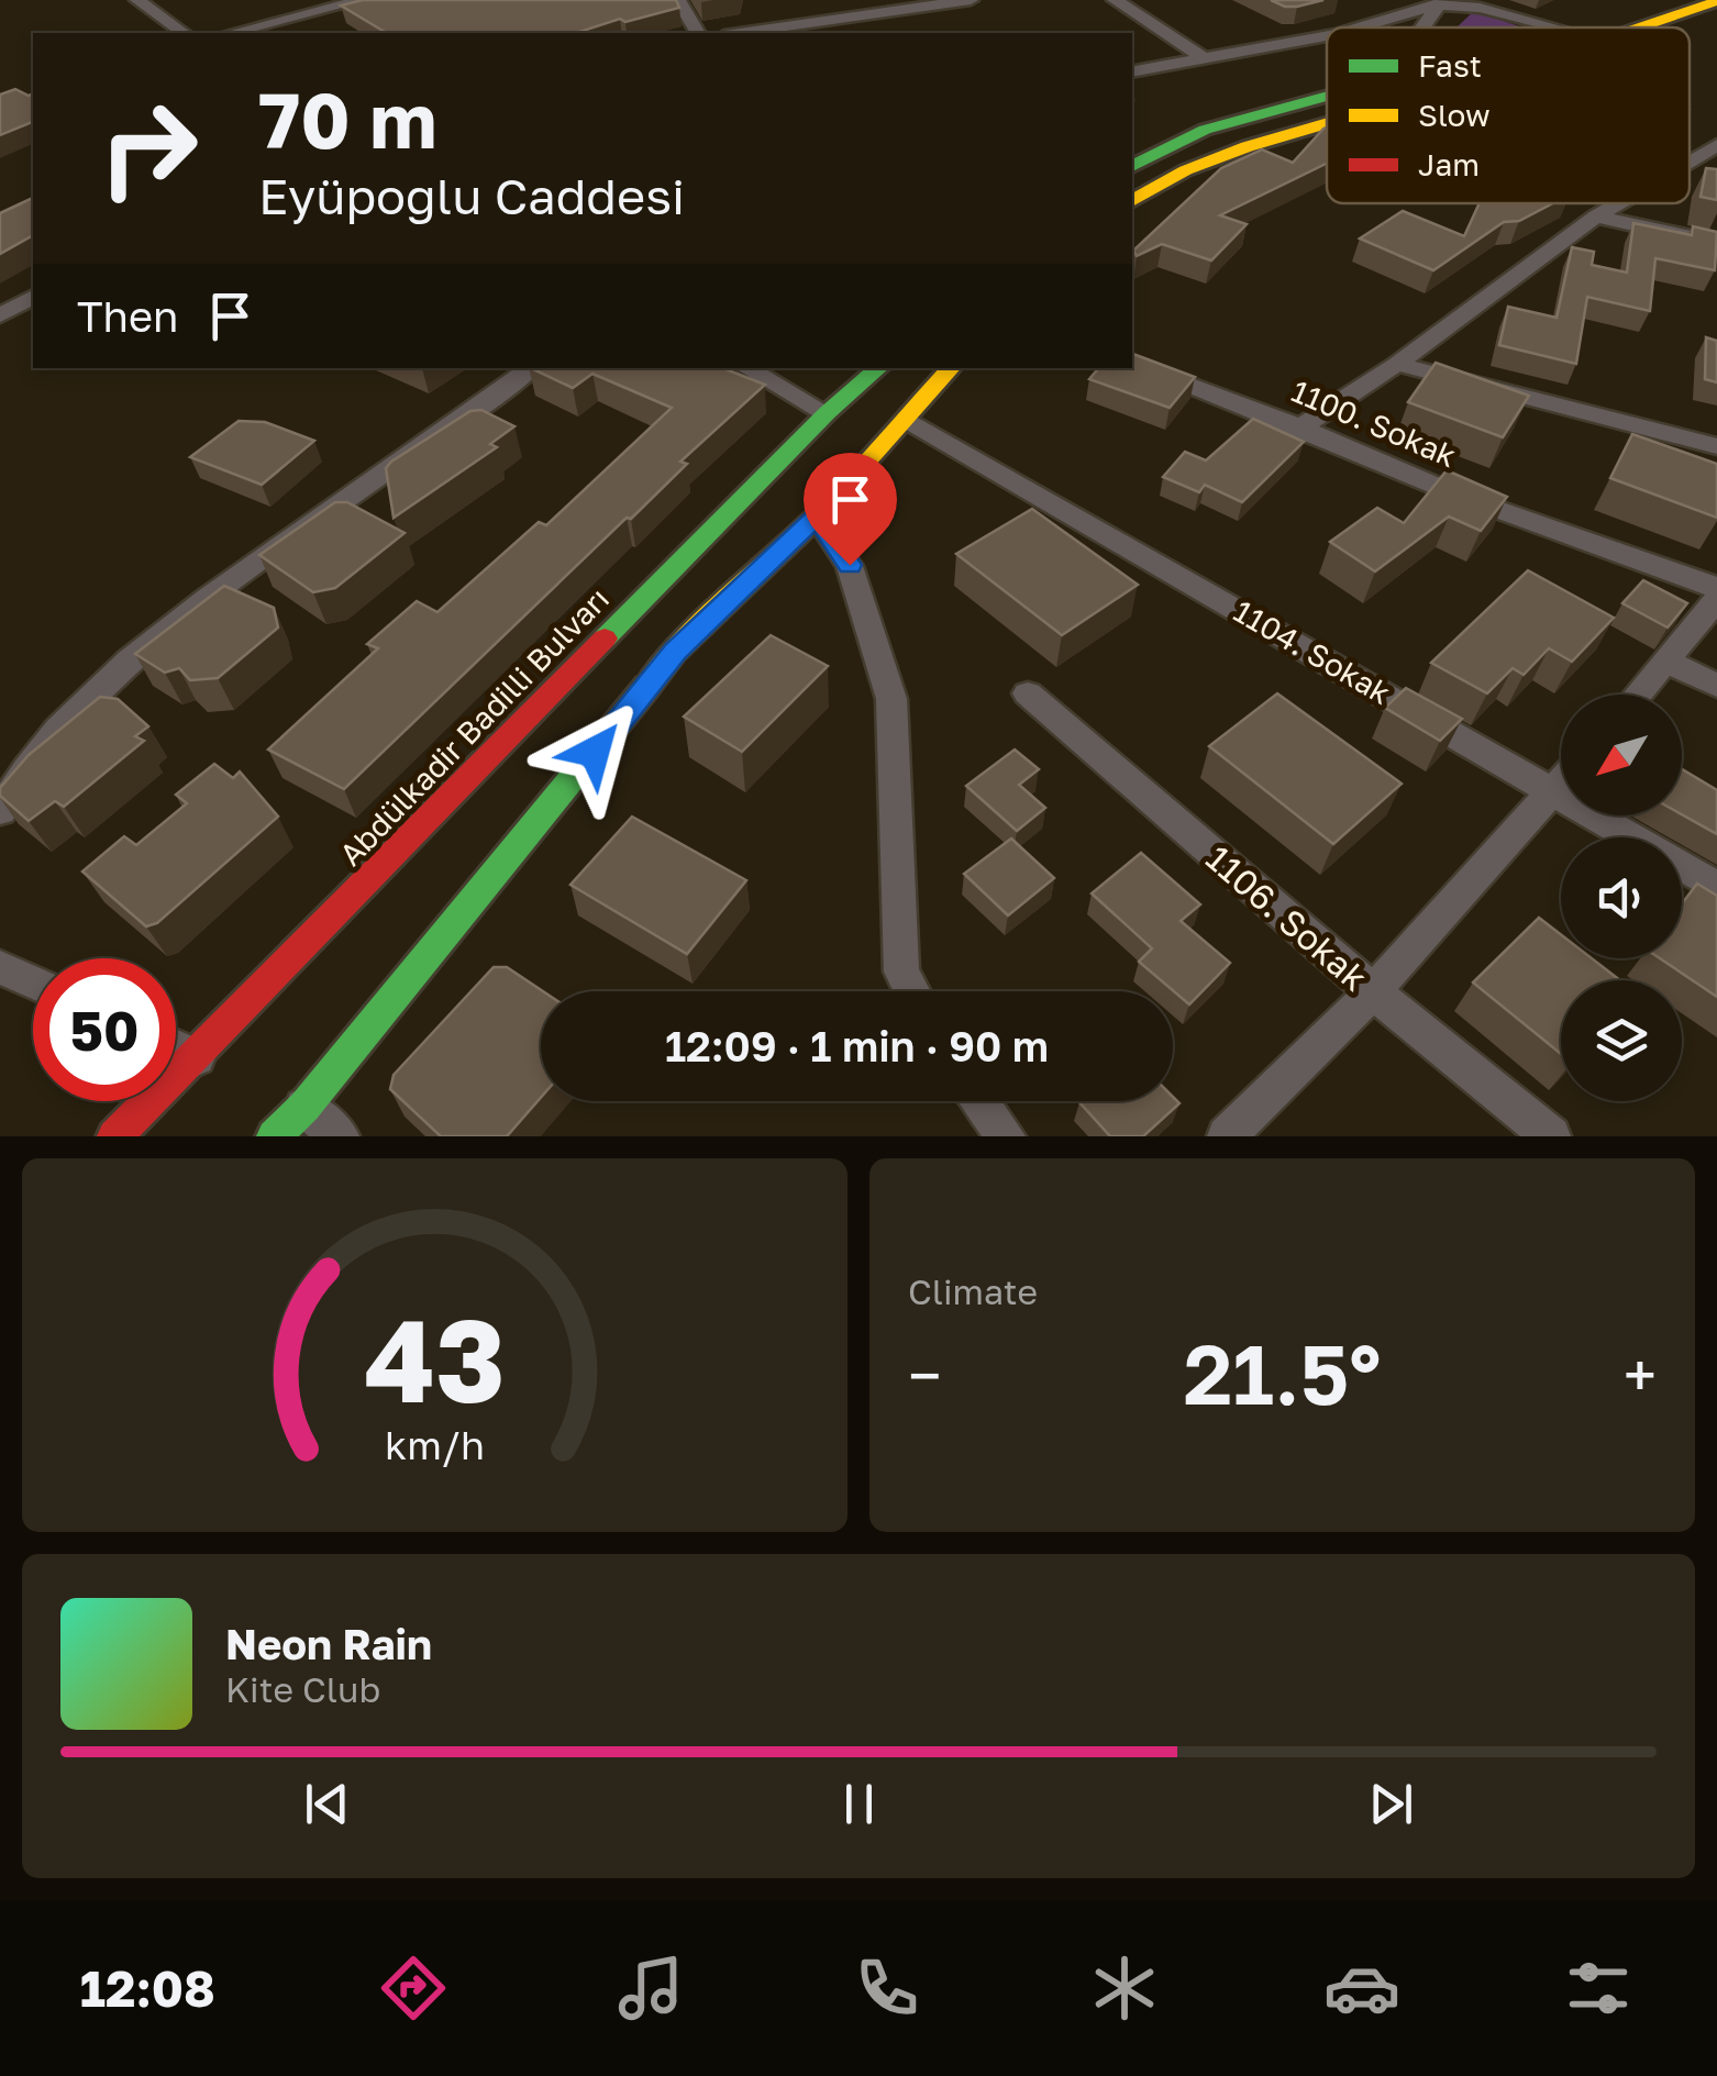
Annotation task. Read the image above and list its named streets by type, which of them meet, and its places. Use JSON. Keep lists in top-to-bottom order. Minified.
{"streets":{"main road":["Abdülkadir Badilli Bulvarı"],"street":["1100. Sokak","1104. Sokak","1106. Sokak"]},"legend":["Fast","Slow","Jam"],"north":"bottom left","page":{"turn":["70 m","Eyüpoğlu Caddesi"],"then":"Then","limit":"50","trip":"12:09 · 1 min · 90 m","tile":"Climate","heat":["−","21.5°","+"],"song":["Neon Rain","Kite Club"],"tabs":"12:08","gauge":["43","km/h"]}}
